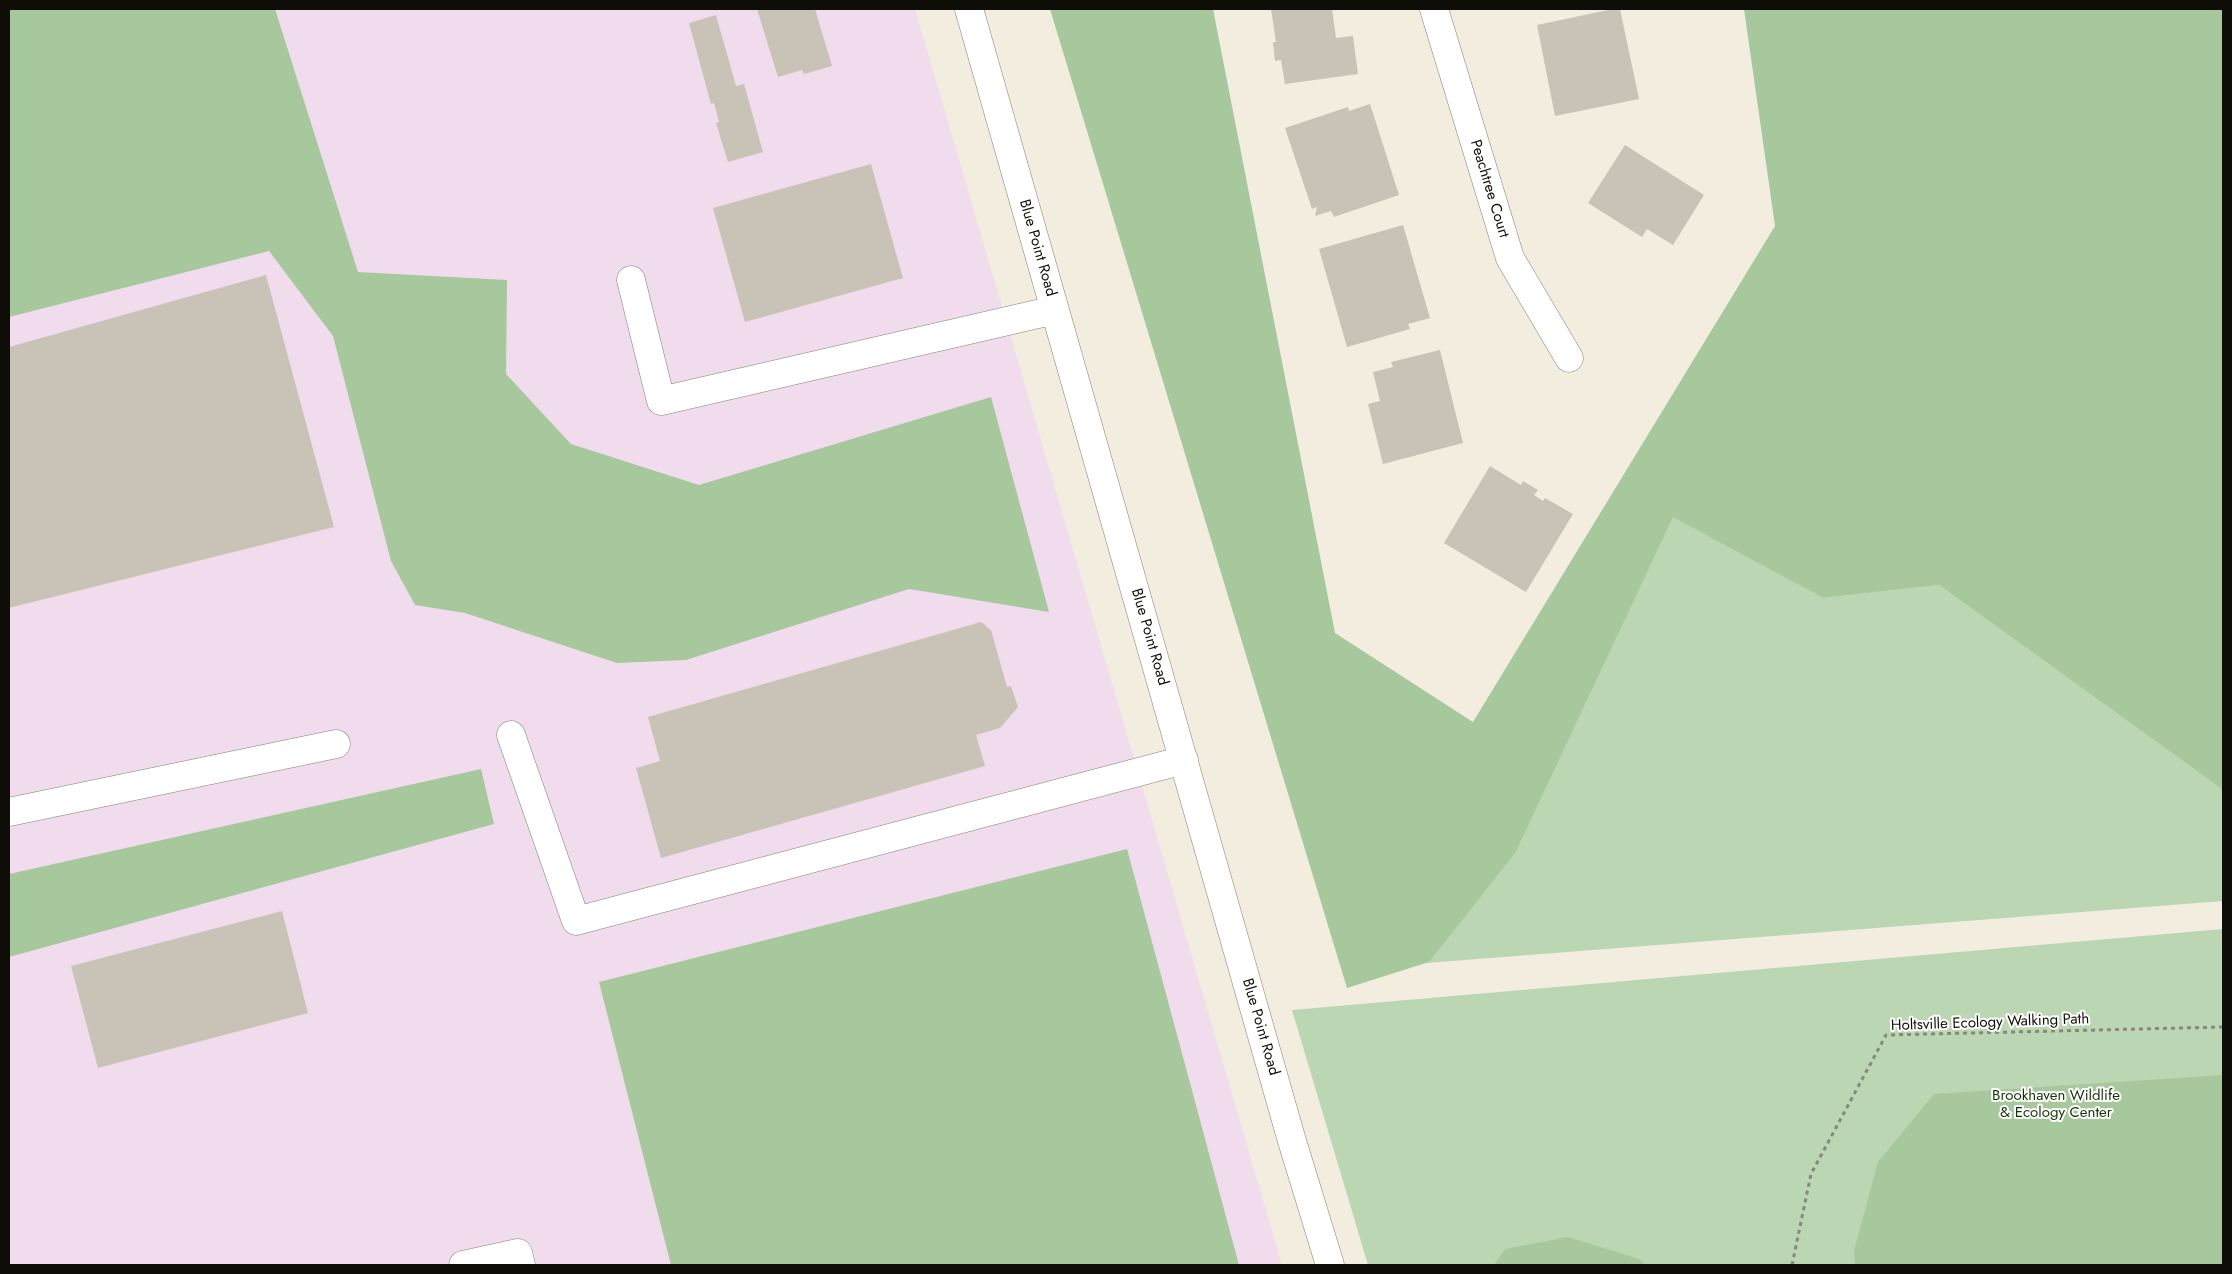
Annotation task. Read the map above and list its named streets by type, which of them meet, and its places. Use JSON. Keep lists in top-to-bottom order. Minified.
{"streets":{"street":["Peachtree Court","Blue Point Road"],"path":["Holtsville Ecology Walking Path"]},"parks":["Brookhaven Wildlife & Ecology Center"]}
